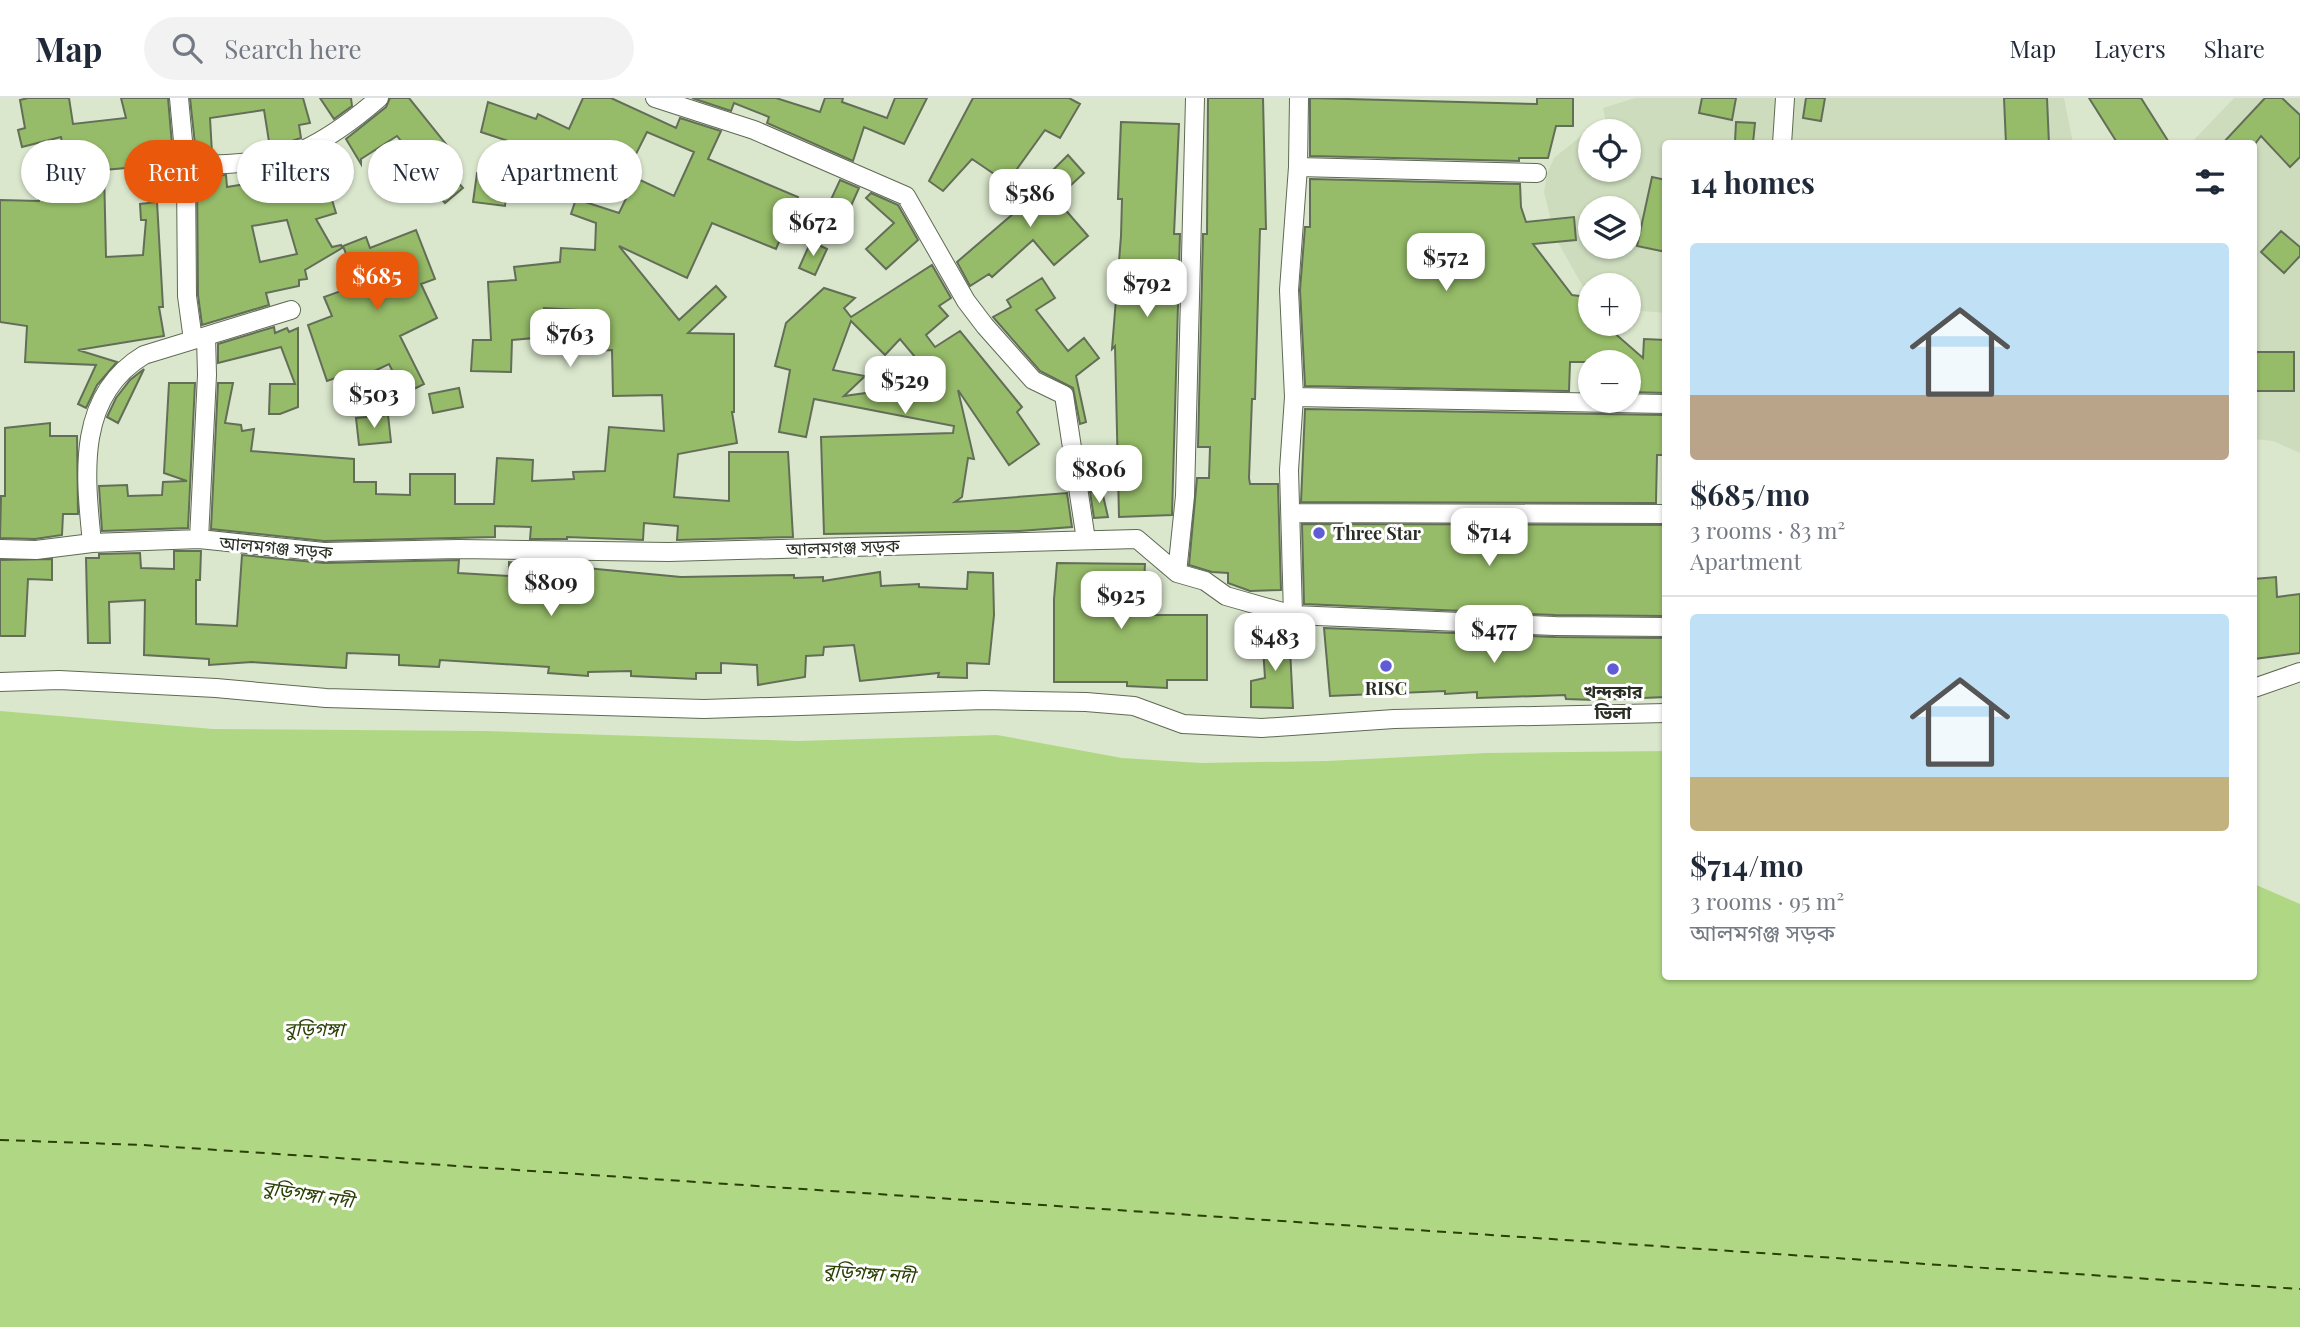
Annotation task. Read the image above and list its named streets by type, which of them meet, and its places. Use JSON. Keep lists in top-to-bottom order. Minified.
{"streets":{"street":["আলমগঞ্জ সড়ক"]},"water":["বুড়িগঙ্গা","বুড়িগঙ্গা নদী"],"places":["Three Star","RISC","খন্দকার ভিলা"],"page":{"header":"Map","search":"Search here","nav":["Map","Layers","Share"],"map_buttons":["+","−"],"chip":["Buy","Rent","Filters","New","Apartment"],"heading":"14 homes","price":["$586","$672","$572","$685","$792","$763","$529","$503","$806","$714","$809","$925","$477","$483"],"list":[{"name":"$685/mo","note":"3 rooms · 83 m² · Apartment"},{"name":"$714/mo","note":"3 rooms · 95 m² · আলমগঞ্জ সড়ক"}]}}
